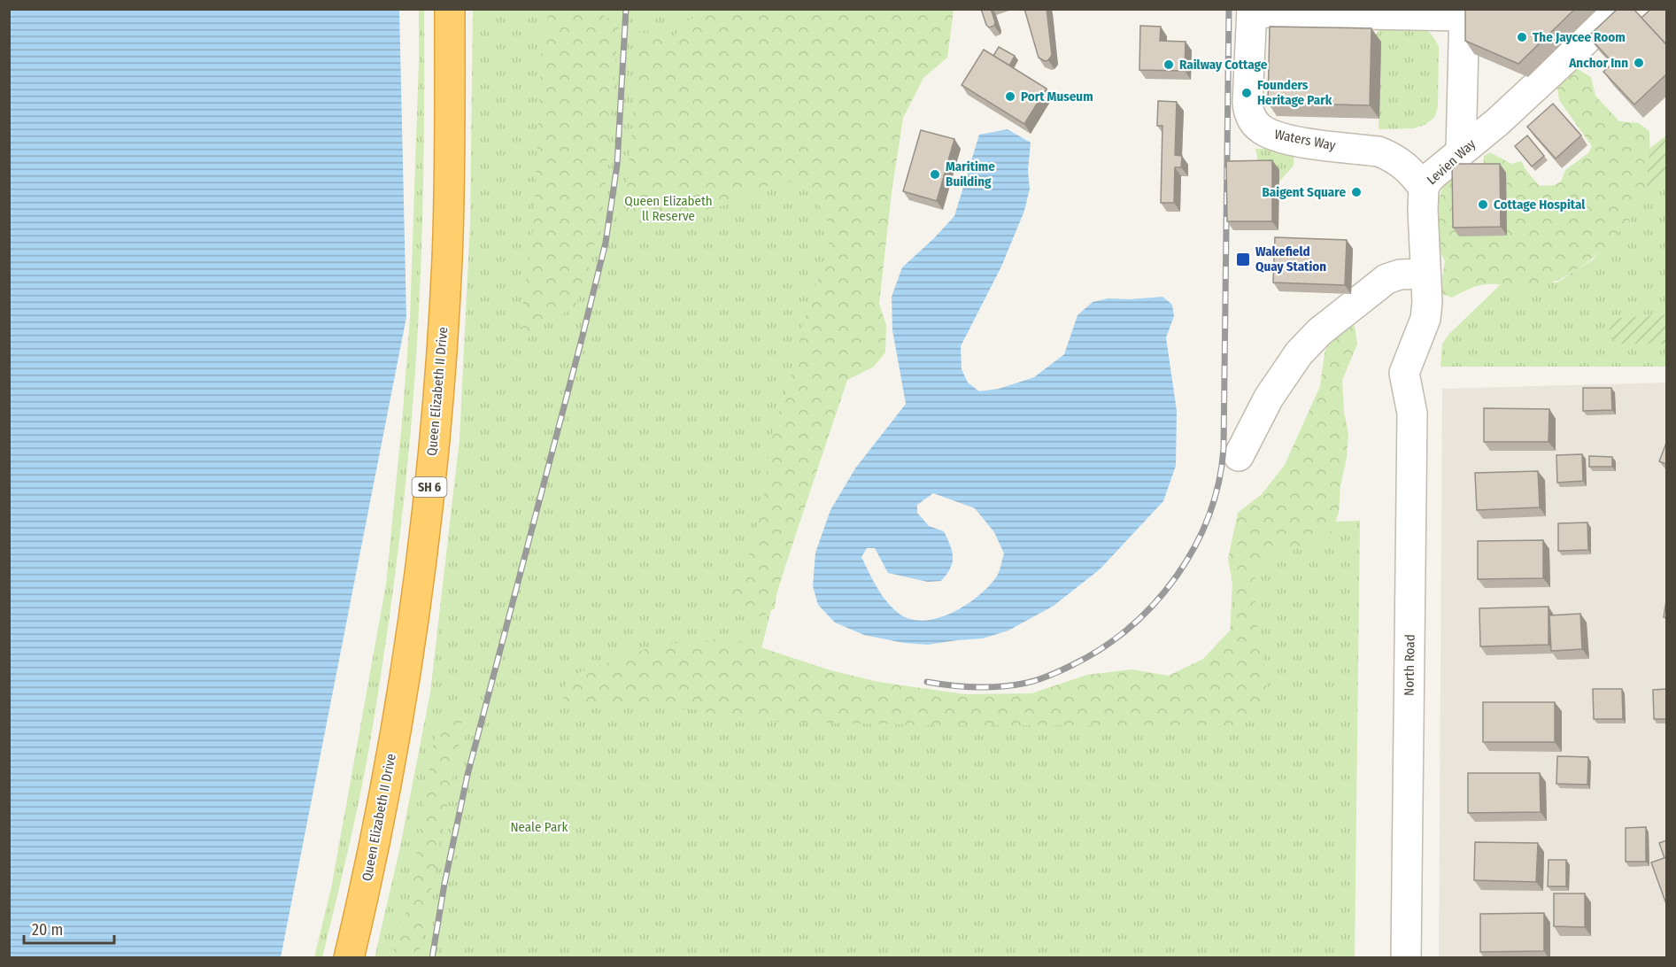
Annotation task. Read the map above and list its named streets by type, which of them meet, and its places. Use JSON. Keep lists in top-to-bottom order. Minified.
{"streets":{"highway":["Queen Elizabeth II Drive","SH 6"],"street":["Waters Way","Levien Way","North Road"]},"crossings":[["Waters Way","Levien Way"],["Levien Way","North Road"]],"parks":["Queen Elizabeth ll Reserve","Neale Park"],"places":{"other":["The Jaycee Room","Anchor Inn","Railway Cottage","Founders Heritage Park","Port Museum","Maritime Building","Baigent Square","Cottage Hospital"],"transit":["Wakefield Quay Station"]},"scale_bar":"20 m"}
